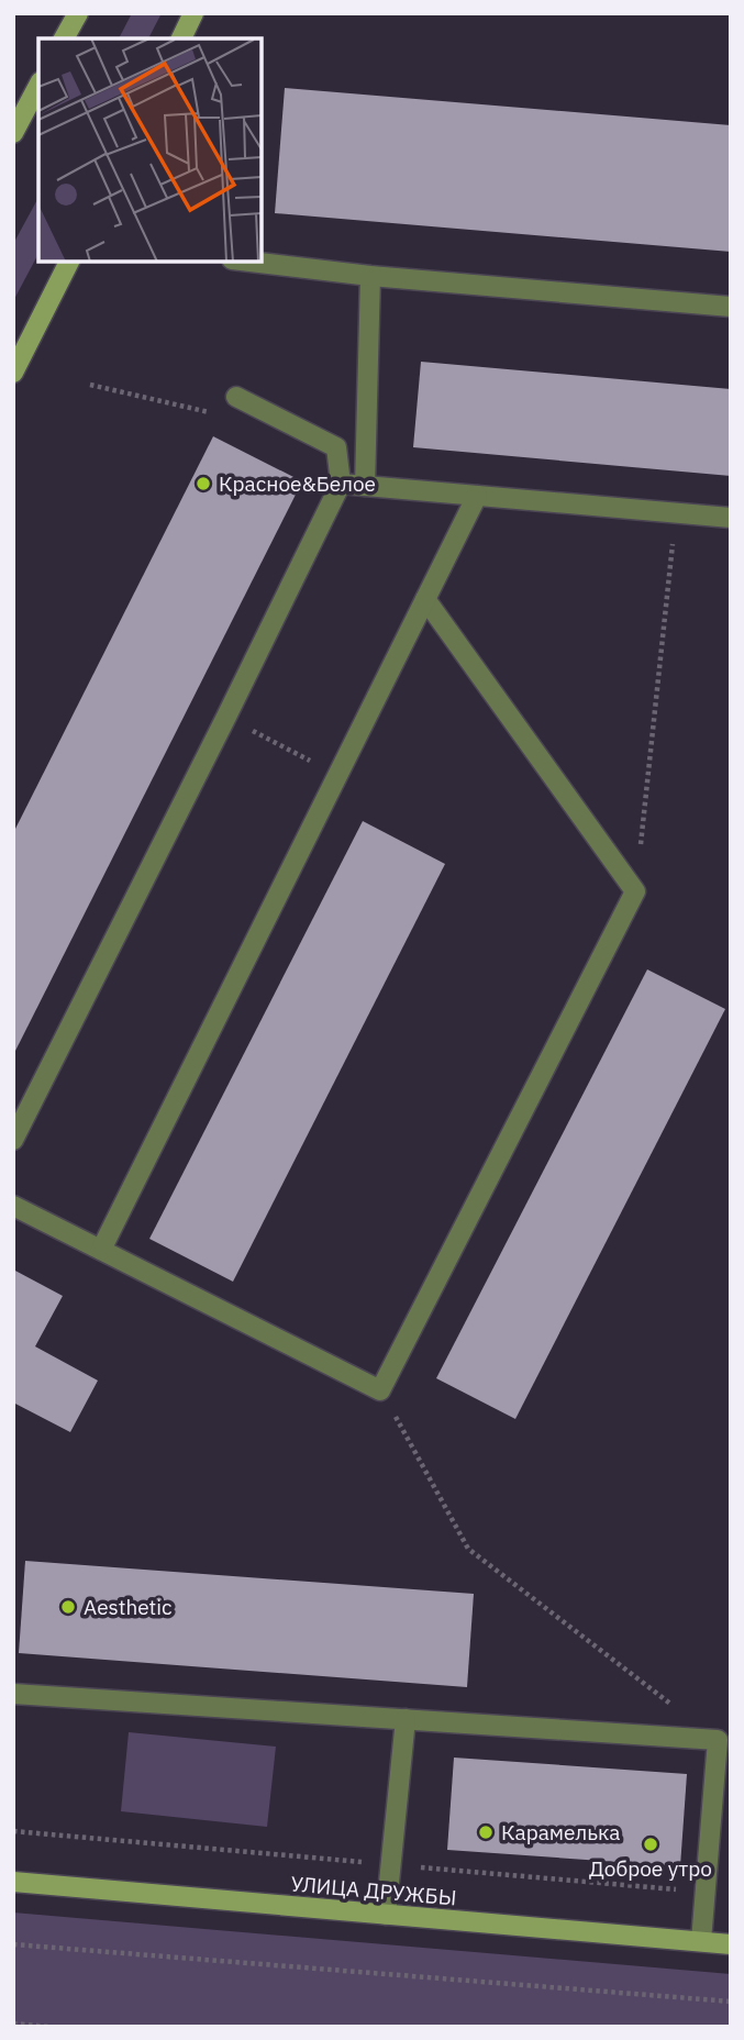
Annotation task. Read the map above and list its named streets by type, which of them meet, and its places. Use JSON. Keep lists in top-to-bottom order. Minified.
{"streets":{"main road":["УЛИЦА ДРУЖБЫ"]},"places":["Красное&Белое","Aesthetic","Карамелька","Доброе утро"]}
